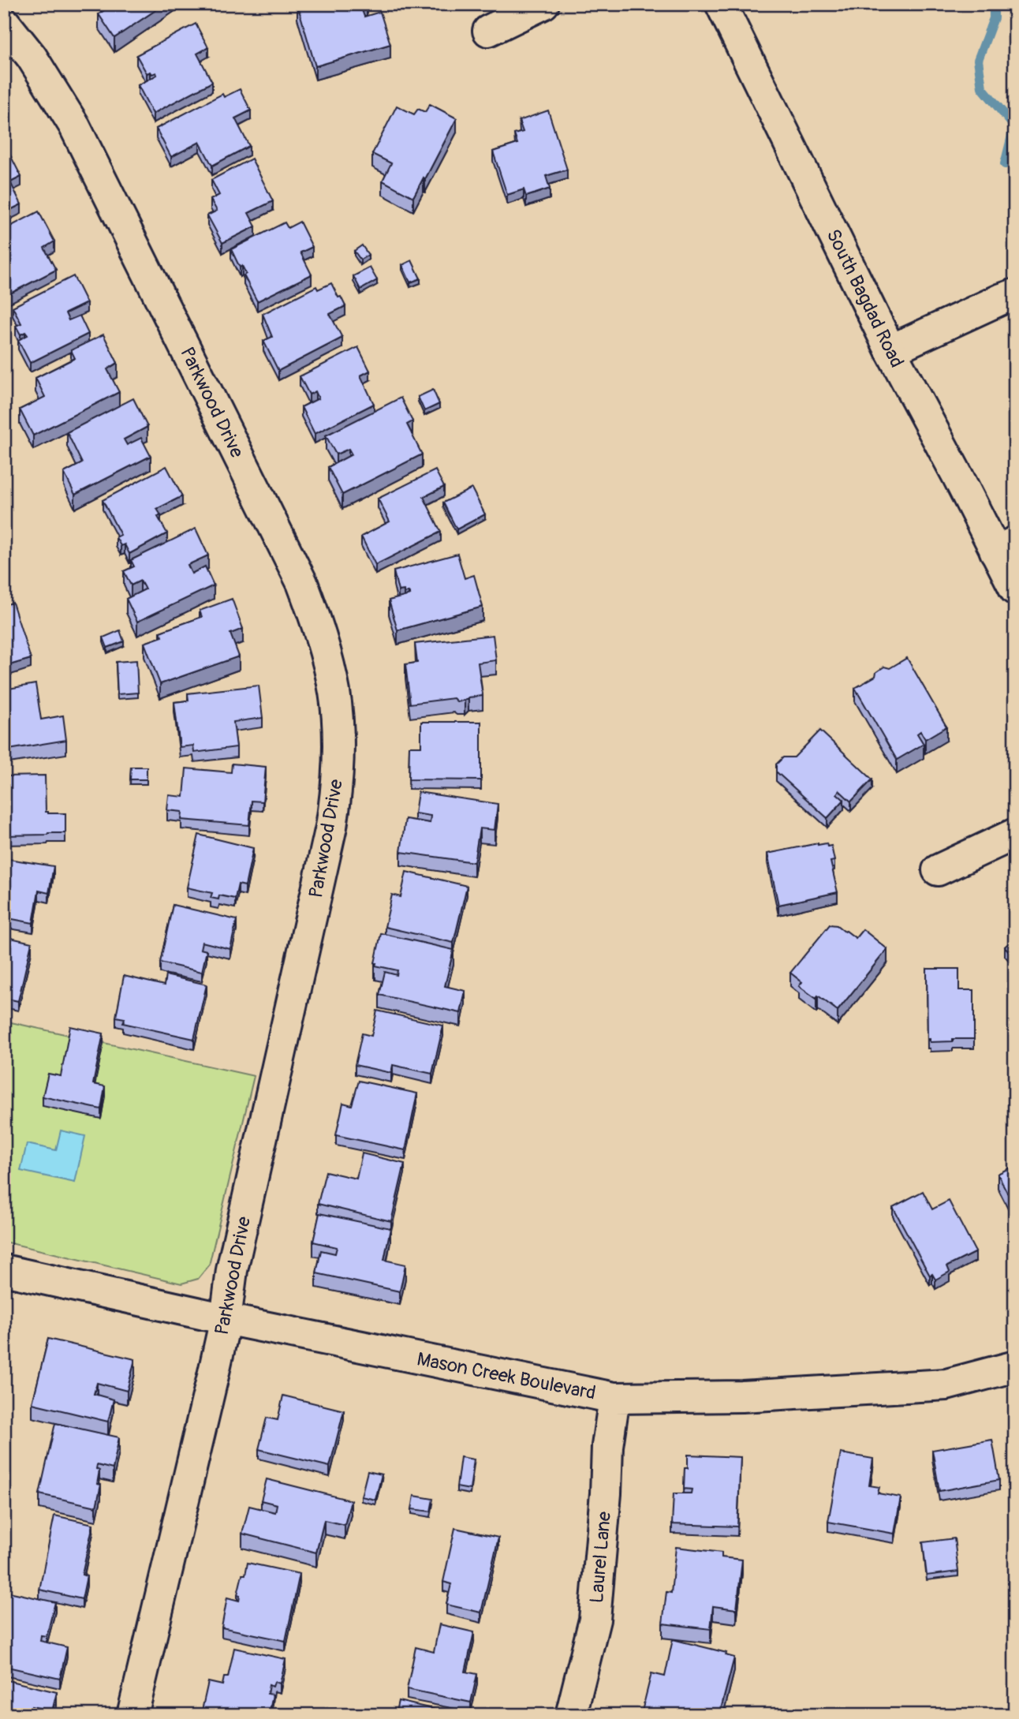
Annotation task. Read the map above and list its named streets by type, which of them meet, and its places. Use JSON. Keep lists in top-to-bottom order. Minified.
{"streets":{"street":["South Bagdad Road","Parkwood Drive","Mason Creek Boulevard","Laurel Lane"]},"crossings":[["Parkwood Drive","Mason Creek Boulevard"],["Mason Creek Boulevard","Laurel Lane"]]}
